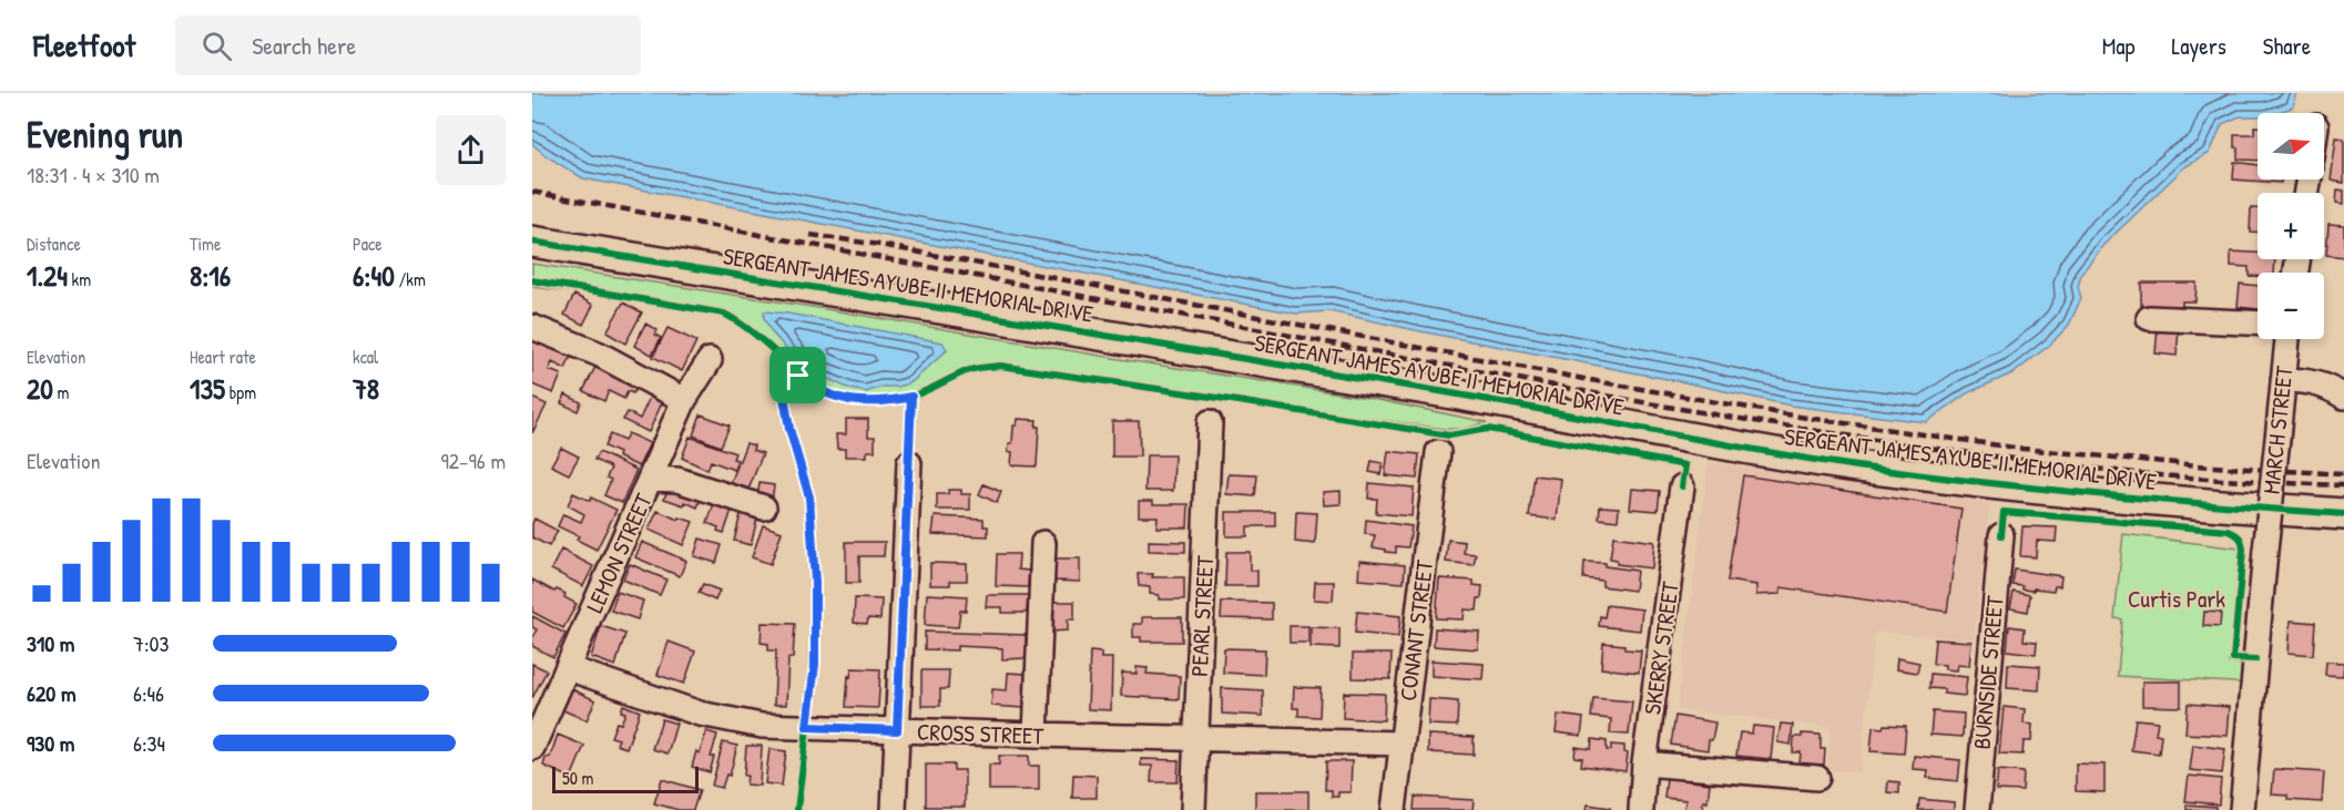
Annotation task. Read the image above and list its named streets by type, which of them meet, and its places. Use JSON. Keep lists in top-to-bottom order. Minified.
{"streets":{"main road":["SERGEANT JAMES AYUBE II MEMORIAL DRIVE"],"street":["MARCH STREET","LEMON STREET","PEARL STREET","CONANT STREET","SKERRY STREET","BURNSIDE STREET","CROSS STREET"]},"crossings":[["LEMON STREET","CROSS STREET"],["PEARL STREET","CROSS STREET"],["CONANT STREET","CROSS STREET"]],"parks":["Curtis Park"],"scale_bar":"50 m","north":"right","page":{"header":"Fleetfoot","search":"Search here","nav":["Map","Layers","Share"],"heading":["Evening run","18:31 · 4 × 310 m"],"map_buttons":["+","−"],"stats":[["Distance","1.24 km"],["Time","8:16"],["Pace","6:40 /km"],["Elevation","20 m"],["Heart rate","135 bpm"],["kcal","78"]],"chart":["Elevation","92–96 m"],"list":[{"name":"310 m","note":"7:03"},{"name":"620 m","note":"6:46"},{"name":"930 m","note":"6:34"}],"scale":"50 m"}}
